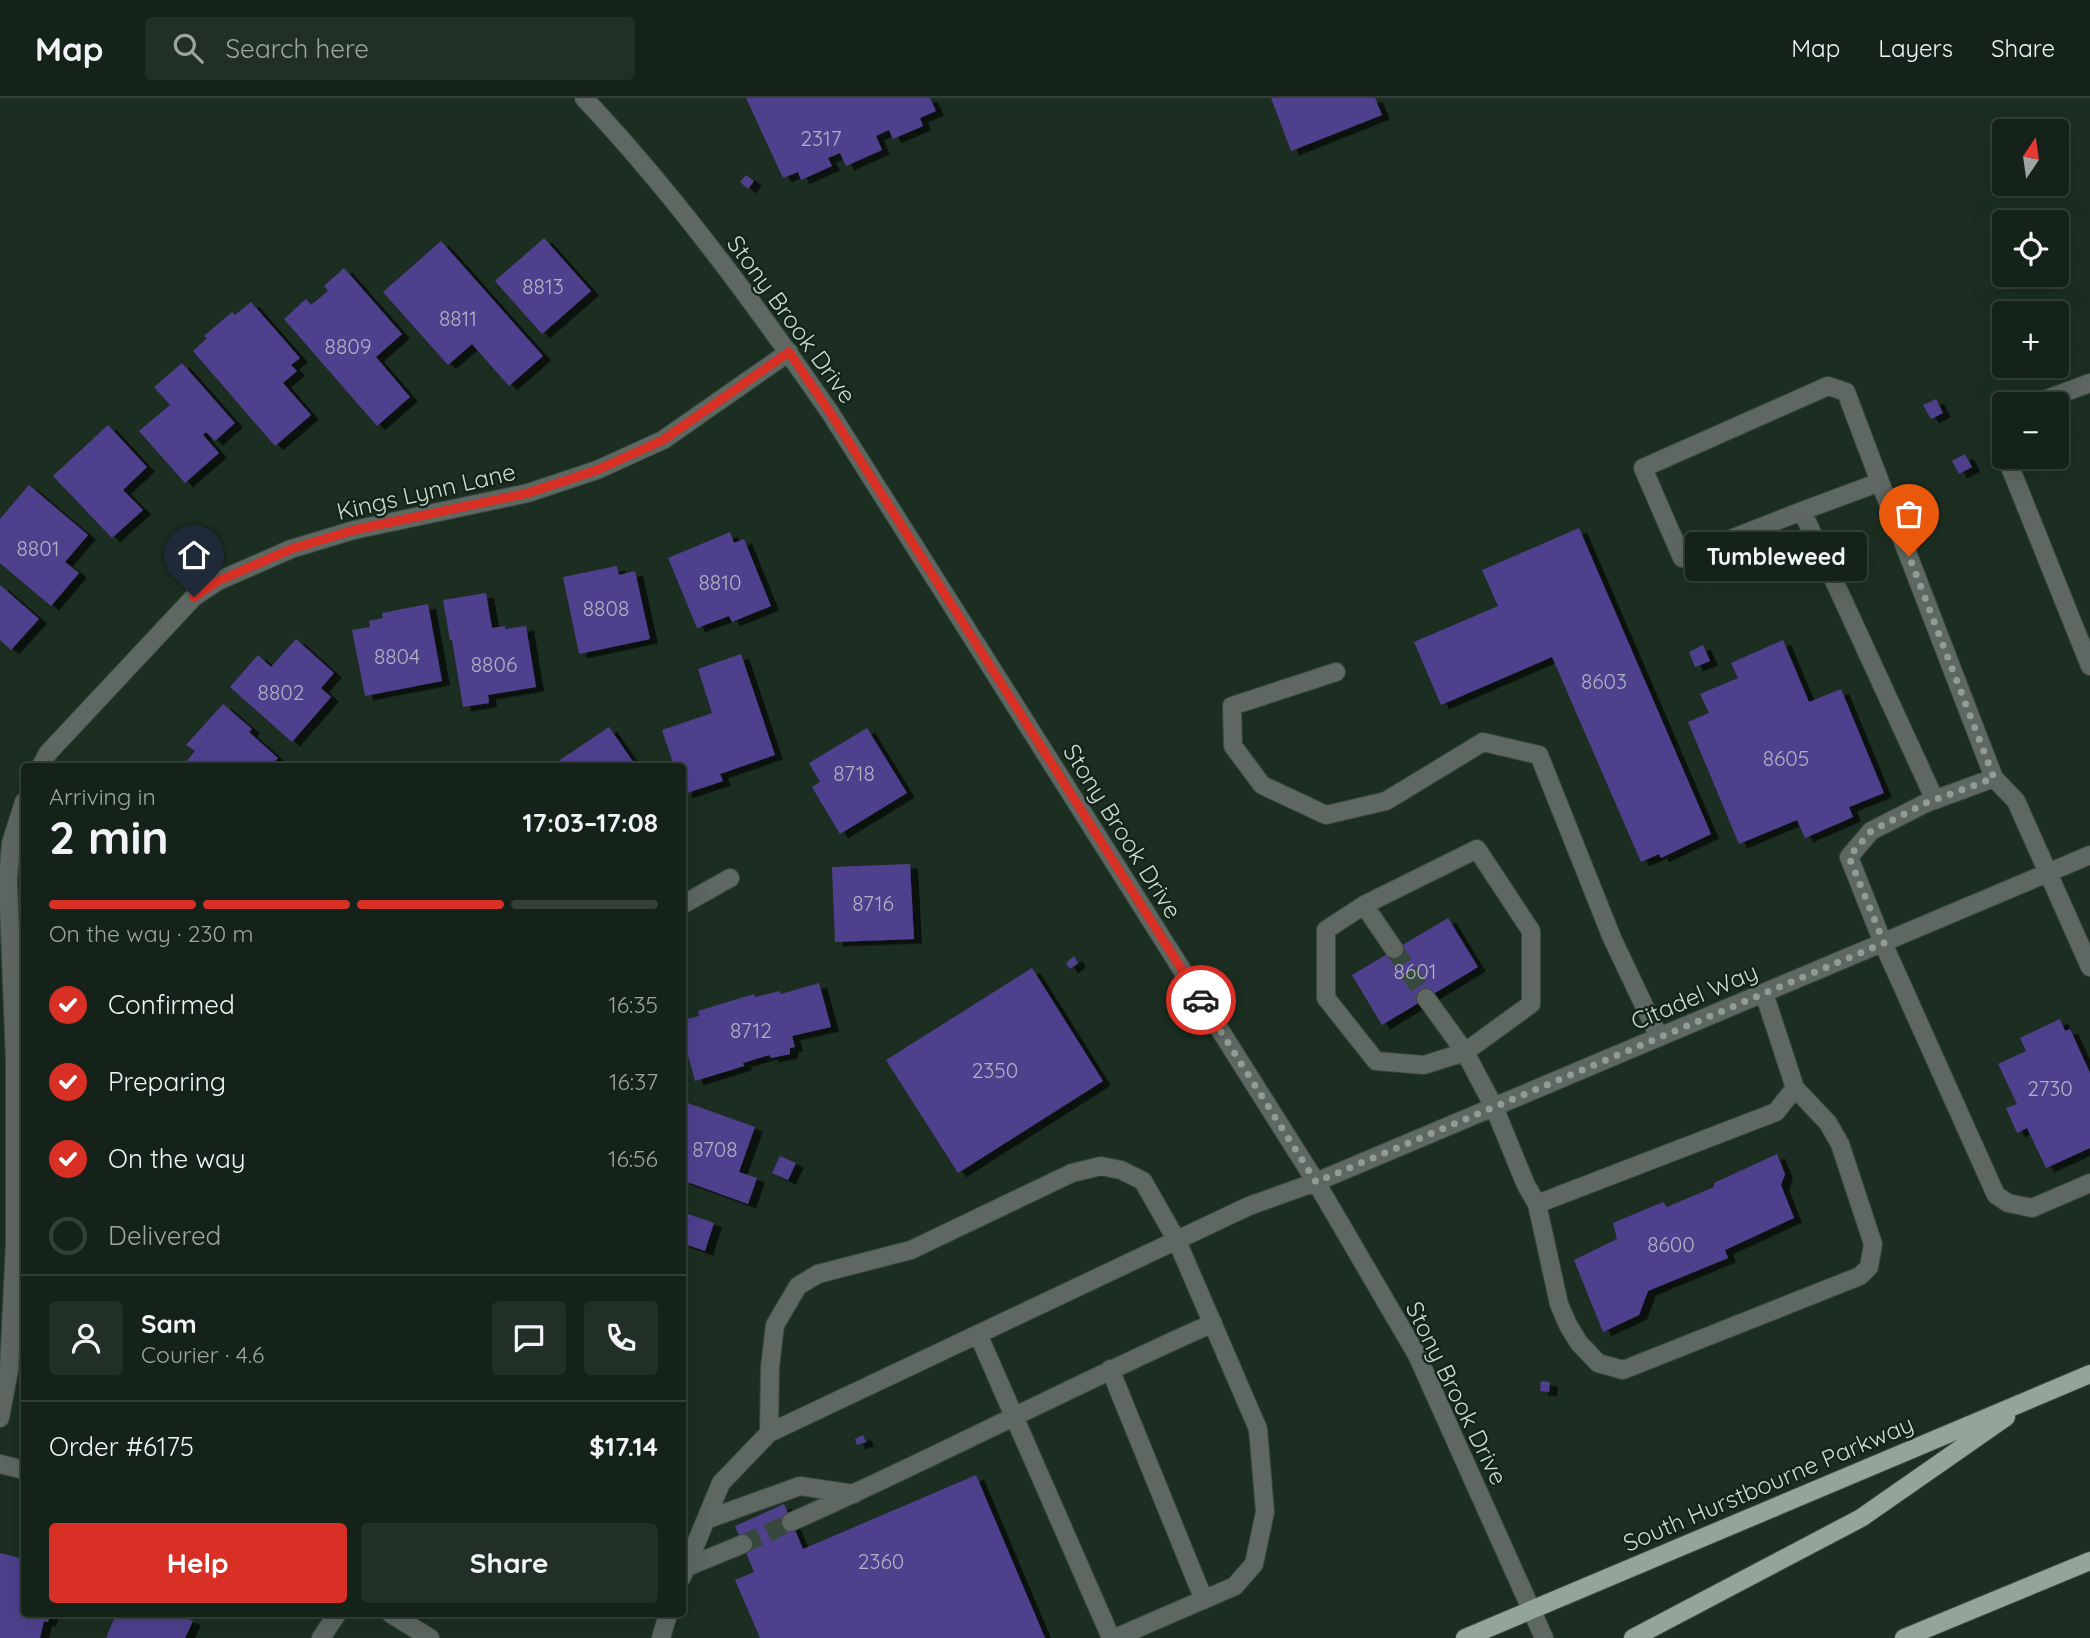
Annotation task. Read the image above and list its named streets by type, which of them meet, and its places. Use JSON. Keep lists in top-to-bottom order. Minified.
{"streets":{"main road":["South Hurstbourne Parkway"],"street":["Stony Brook Drive","Kings Lynn Lane","Citadel Way"]},"crossings":[["Stony Brook Drive","Kings Lynn Lane"],["Stony Brook Drive","Citadel Way"],["Stony Brook Drive","South Hurstbourne Parkway"]],"places":["Tumbleweed"],"house_numbers":["2317","8813","8811","8809","8801","8810","8808","8804","8806","8603","8802","8605","8718","8716","8601","8712","2350","2730","8708","8600","2360"],"north":"top","page":{"header":"Map","search":"Search here","nav":["Map","Layers","Share"],"map_buttons":["+","−"],"bubble":"Tumbleweed","heading":["2 min","Arriving in","17:03–17:08"],"panel":["Sam","Courier · 4.6","Order #6175","$17.14"],"bar":"On the way · 230 m","list":[["Confirmed","16:35"],["Preparing","16:37"],["On the way","16:56"],"Delivered"],"buttons":["Help","Share"]}}
